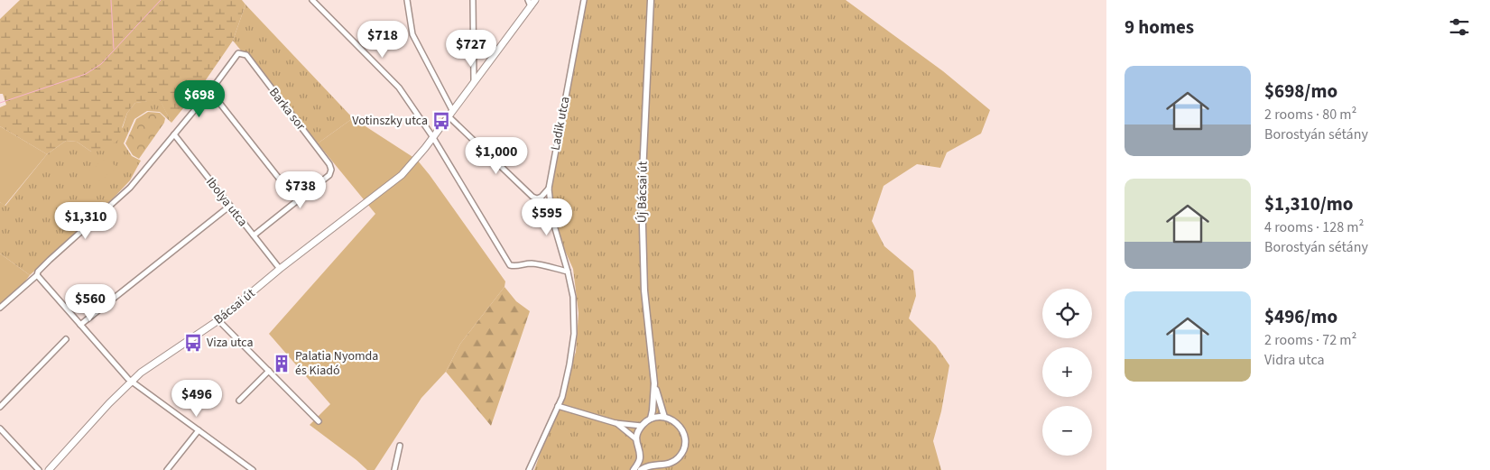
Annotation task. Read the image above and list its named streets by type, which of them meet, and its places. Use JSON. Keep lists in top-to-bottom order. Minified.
{"streets":{"main road":["Bácsai út"],"street":["Barka sor","Ladik utca","Új Bácsai út","Ibolya utca"]},"crossings":[["Ibolya utca","Bácsai út"]],"places":{"bus stop":["Votinszky utca","Viza utca"],"building":["Palatia Nyomda és Kiadó"]},"page":{"heading":"9 homes","price":["$718","$727","$698","$1,000","$738","$595","$1,310","$560","$496"],"list":[{"name":"$698/mo","note":"2 rooms · 80 m² · Borostyán sétány"},{"name":"$1,310/mo","note":"4 rooms · 128 m² · Borostyán sétány"},{"name":"$496/mo","note":"2 rooms · 72 m² · Vidra utca"}],"map_buttons":["+","−"]}}
